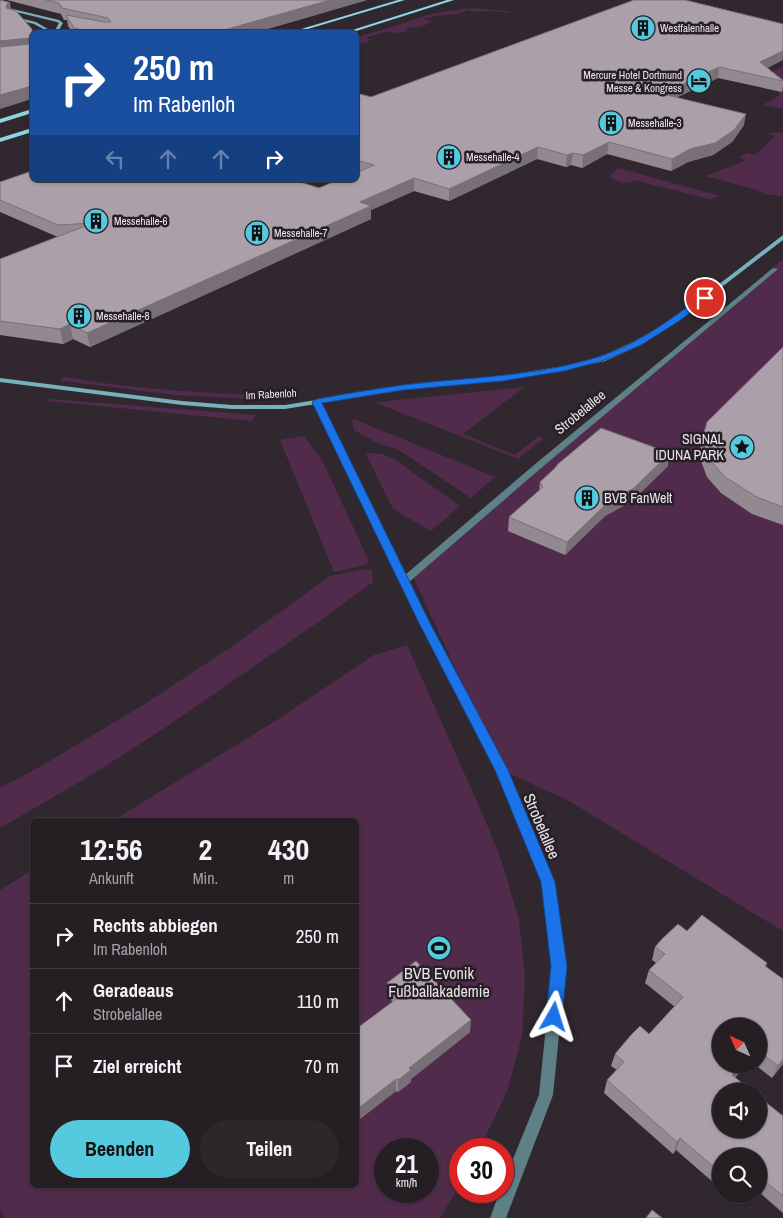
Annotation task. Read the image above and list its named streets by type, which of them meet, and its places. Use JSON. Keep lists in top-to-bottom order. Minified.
{"streets":{"street":["Im Rabenloh","Strobelallee"]},"crossings":[["Im Rabenloh","Strobelallee"]],"places":{"building":["Westfalenhalle","Messehalle-3","Messehalle-4","Messehalle-6","Messehalle-7","Messehalle-8","BVB FanWelt"],"hotel":["Mercure Hotel Dortmund Messe & Kongress"],"place":["SIGNAL IDUNA PARK"],"sports":["BVB Evonik Fußballakademie"]},"north":"top left","page":{"turn":["250 m","Im Rabenloh"],"eta":["12:56","Ankunft","2","Min.","430","m"],"list":[{"name":"Rechts abbiegen","note":"Im Rabenloh","value":"250 m"},{"name":"Geradeaus","note":"Strobelallee","value":"110 m"},{"name":"Ziel erreicht","value":"70 m"}],"buttons":["Beenden","Teilen"],"speed":"21 km/h","limit":"30"}}
